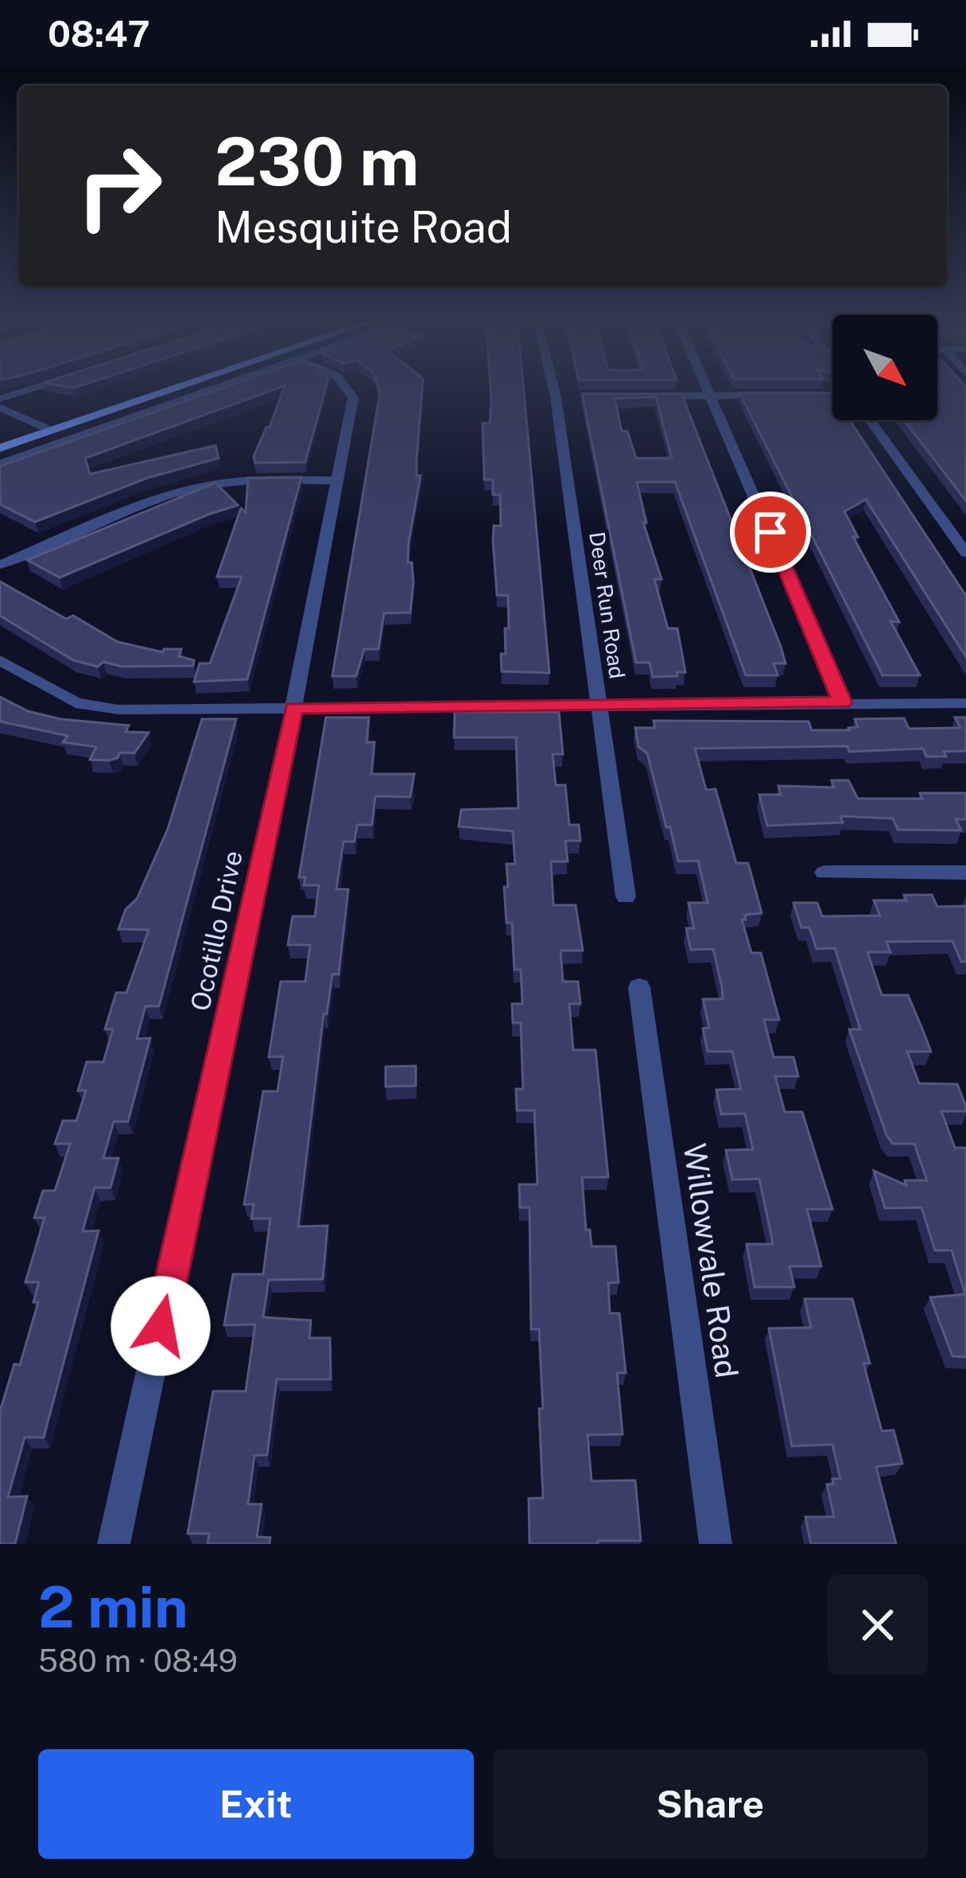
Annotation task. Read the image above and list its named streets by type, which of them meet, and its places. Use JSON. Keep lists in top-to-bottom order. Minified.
{"streets":{"street":["Deer Run Road","Ocotillo Drive","Willowvale Road"]},"north":"bottom right","page":{"status":"08:47","turn":["230 m","Mesquite Road"],"heading":["2 min","580 m · 08:49"],"buttons":["Exit","Share"]}}
